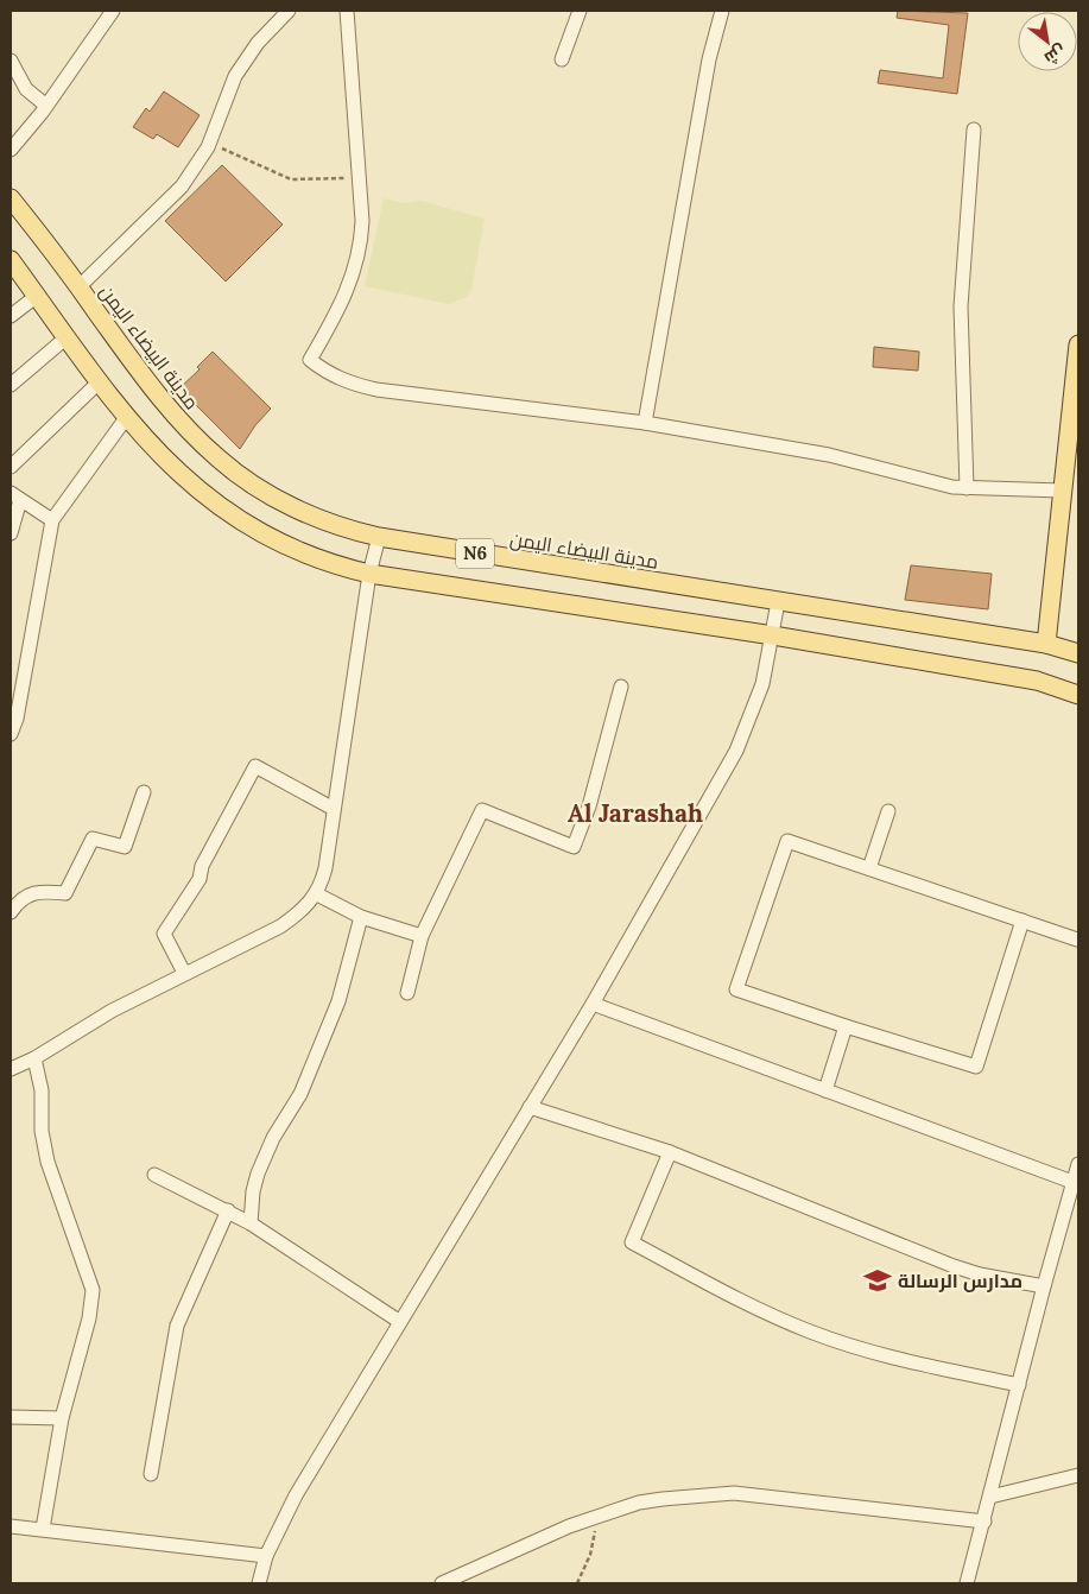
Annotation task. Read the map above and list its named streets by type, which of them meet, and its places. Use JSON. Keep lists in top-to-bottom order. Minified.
{"streets":{"main road":["مدينة البيضاء اليمن","N6"]},"districts":["Al Jarashah"],"places":{"school or university":["مدارس الرسالة"]},"north":"bottom right"}
